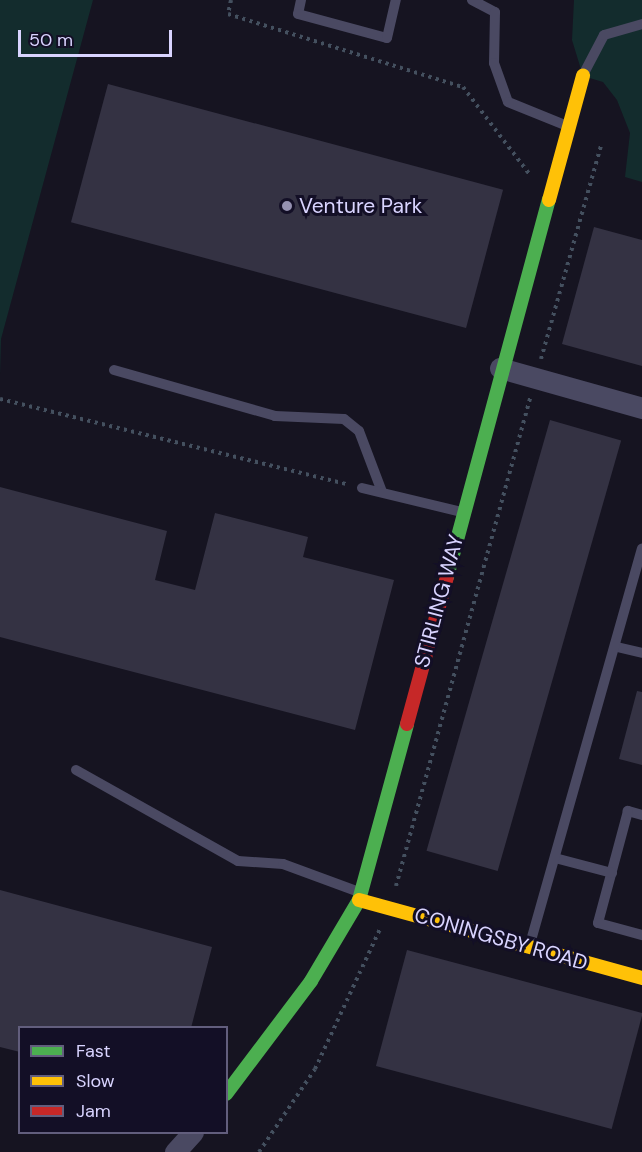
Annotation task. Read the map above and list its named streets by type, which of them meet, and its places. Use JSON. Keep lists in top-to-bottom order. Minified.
{"streets":{"street":["STIRLING WAY","CONINGSBY ROAD"]},"crossings":[["STIRLING WAY","CONINGSBY ROAD"]],"places":["Venture Park"],"legend":["Fast","Slow","Jam"],"scale_bar":"50 m"}
